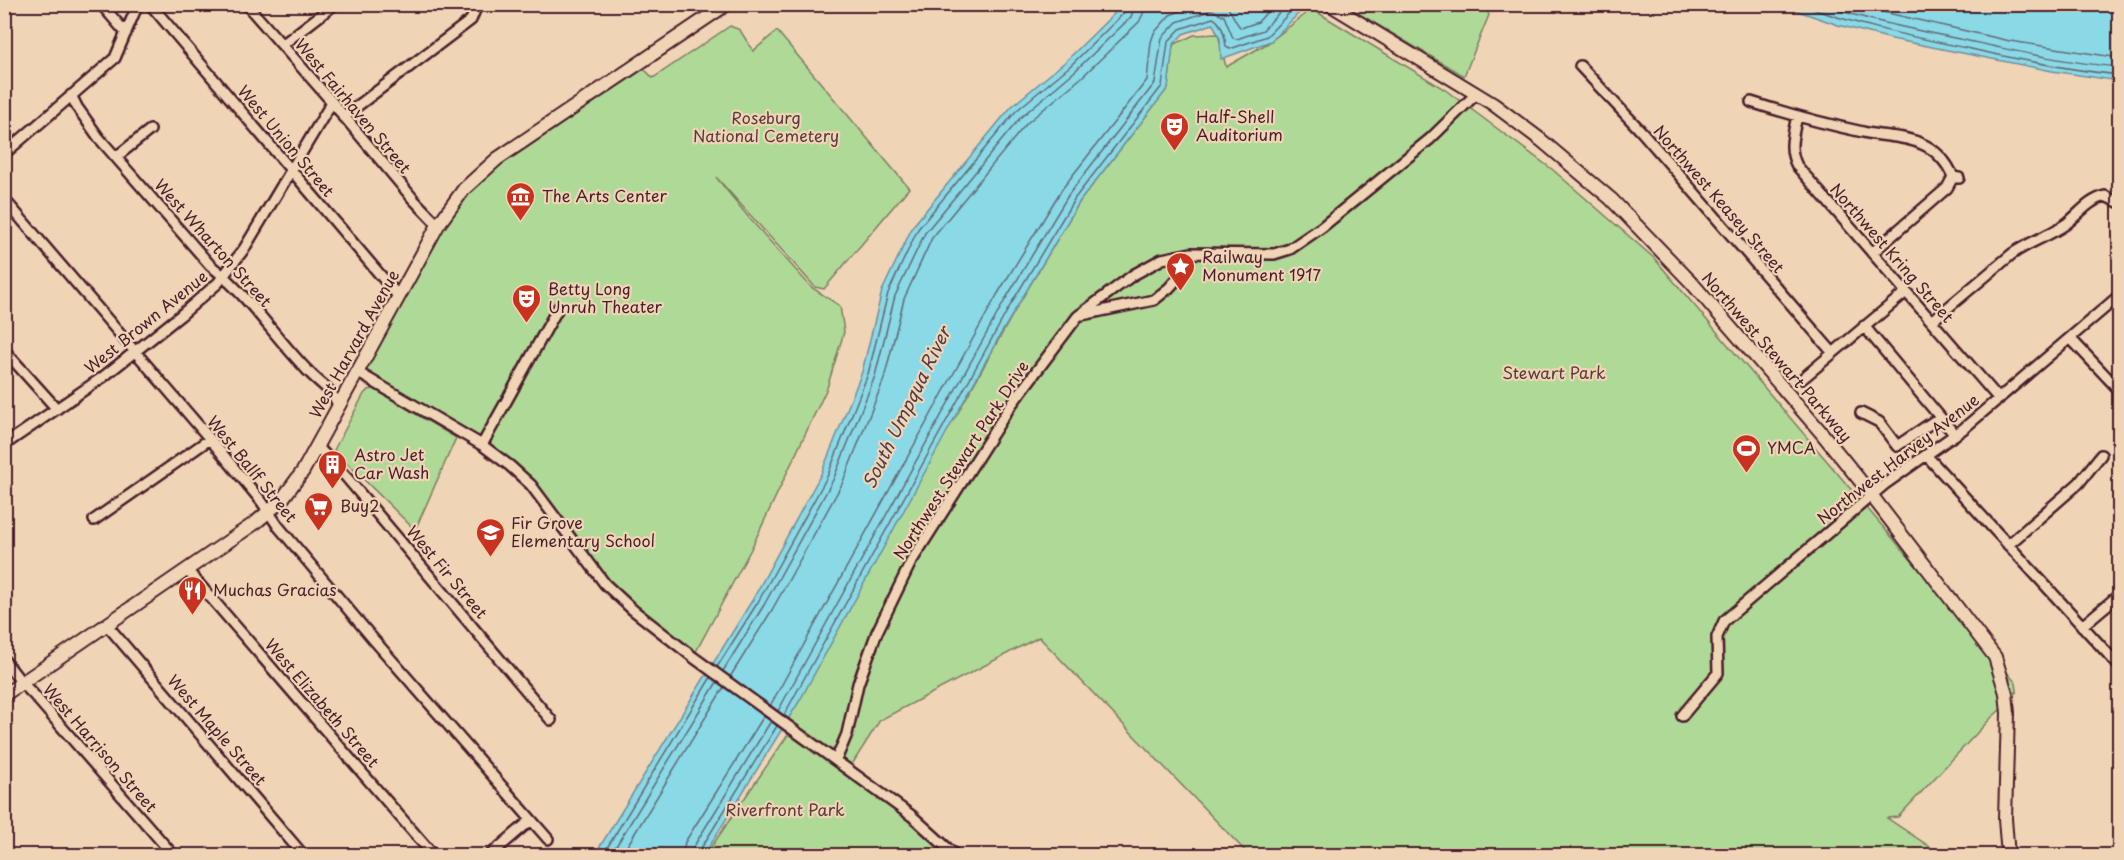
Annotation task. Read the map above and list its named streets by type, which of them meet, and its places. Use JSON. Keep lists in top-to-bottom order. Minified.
{"streets":{"main road":["West Harvard Avenue","Northwest Stewart Parkway"],"street":["West Fairhaven Street","West Union Street","Northwest Keasey Street","West Wharton Street","Northwest Kring Street","West Brown Avenue","Northwest Harvey Avenue","Northwest Stewart Park Drive","West Ballf Street","West Fir Street","West Elizabeth Street","West Maple Street","West Harrison Street"]},"crossings":[["West Fairhaven Street","West Brown Avenue"],["West Fairhaven Street","West Harvard Avenue"],["West Union Street","West Brown Avenue"],["West Union Street","West Harvard Avenue"],["West Wharton Street","West Brown Avenue"],["West Wharton Street","West Harvard Avenue"],["Northwest Kring Street","Northwest Harvey Avenue"],["West Brown Avenue","West Ballf Street"],["West Harvard Avenue","West Ballf Street"],["West Harvard Avenue","West Fir Street"],["West Harvard Avenue","West Elizabeth Street"],["West Harvard Avenue","West Maple Street"],["West Harvard Avenue","West Harrison Street"],["Northwest Stewart Parkway","Northwest Harvey Avenue"],["Northwest Stewart Parkway","Northwest Stewart Park Drive"]],"water":["South Umpqua River"],"parks":["Roseburg National Cemetery","Stewart Park","Riverfront Park"],"places":{"theatre":["Half-Shell Auditorium","Betty Long Unruh Theater"],"museum":["The Arts Center"],"place":["Railway Monument 1917"],"sports":["YMCA"],"building":["Astro Jet Car Wash"],"supermarket":["Buy2"],"school or university":["Fir Grove Elementary School"],"restaurant":["Muchas Gracias"]}}
